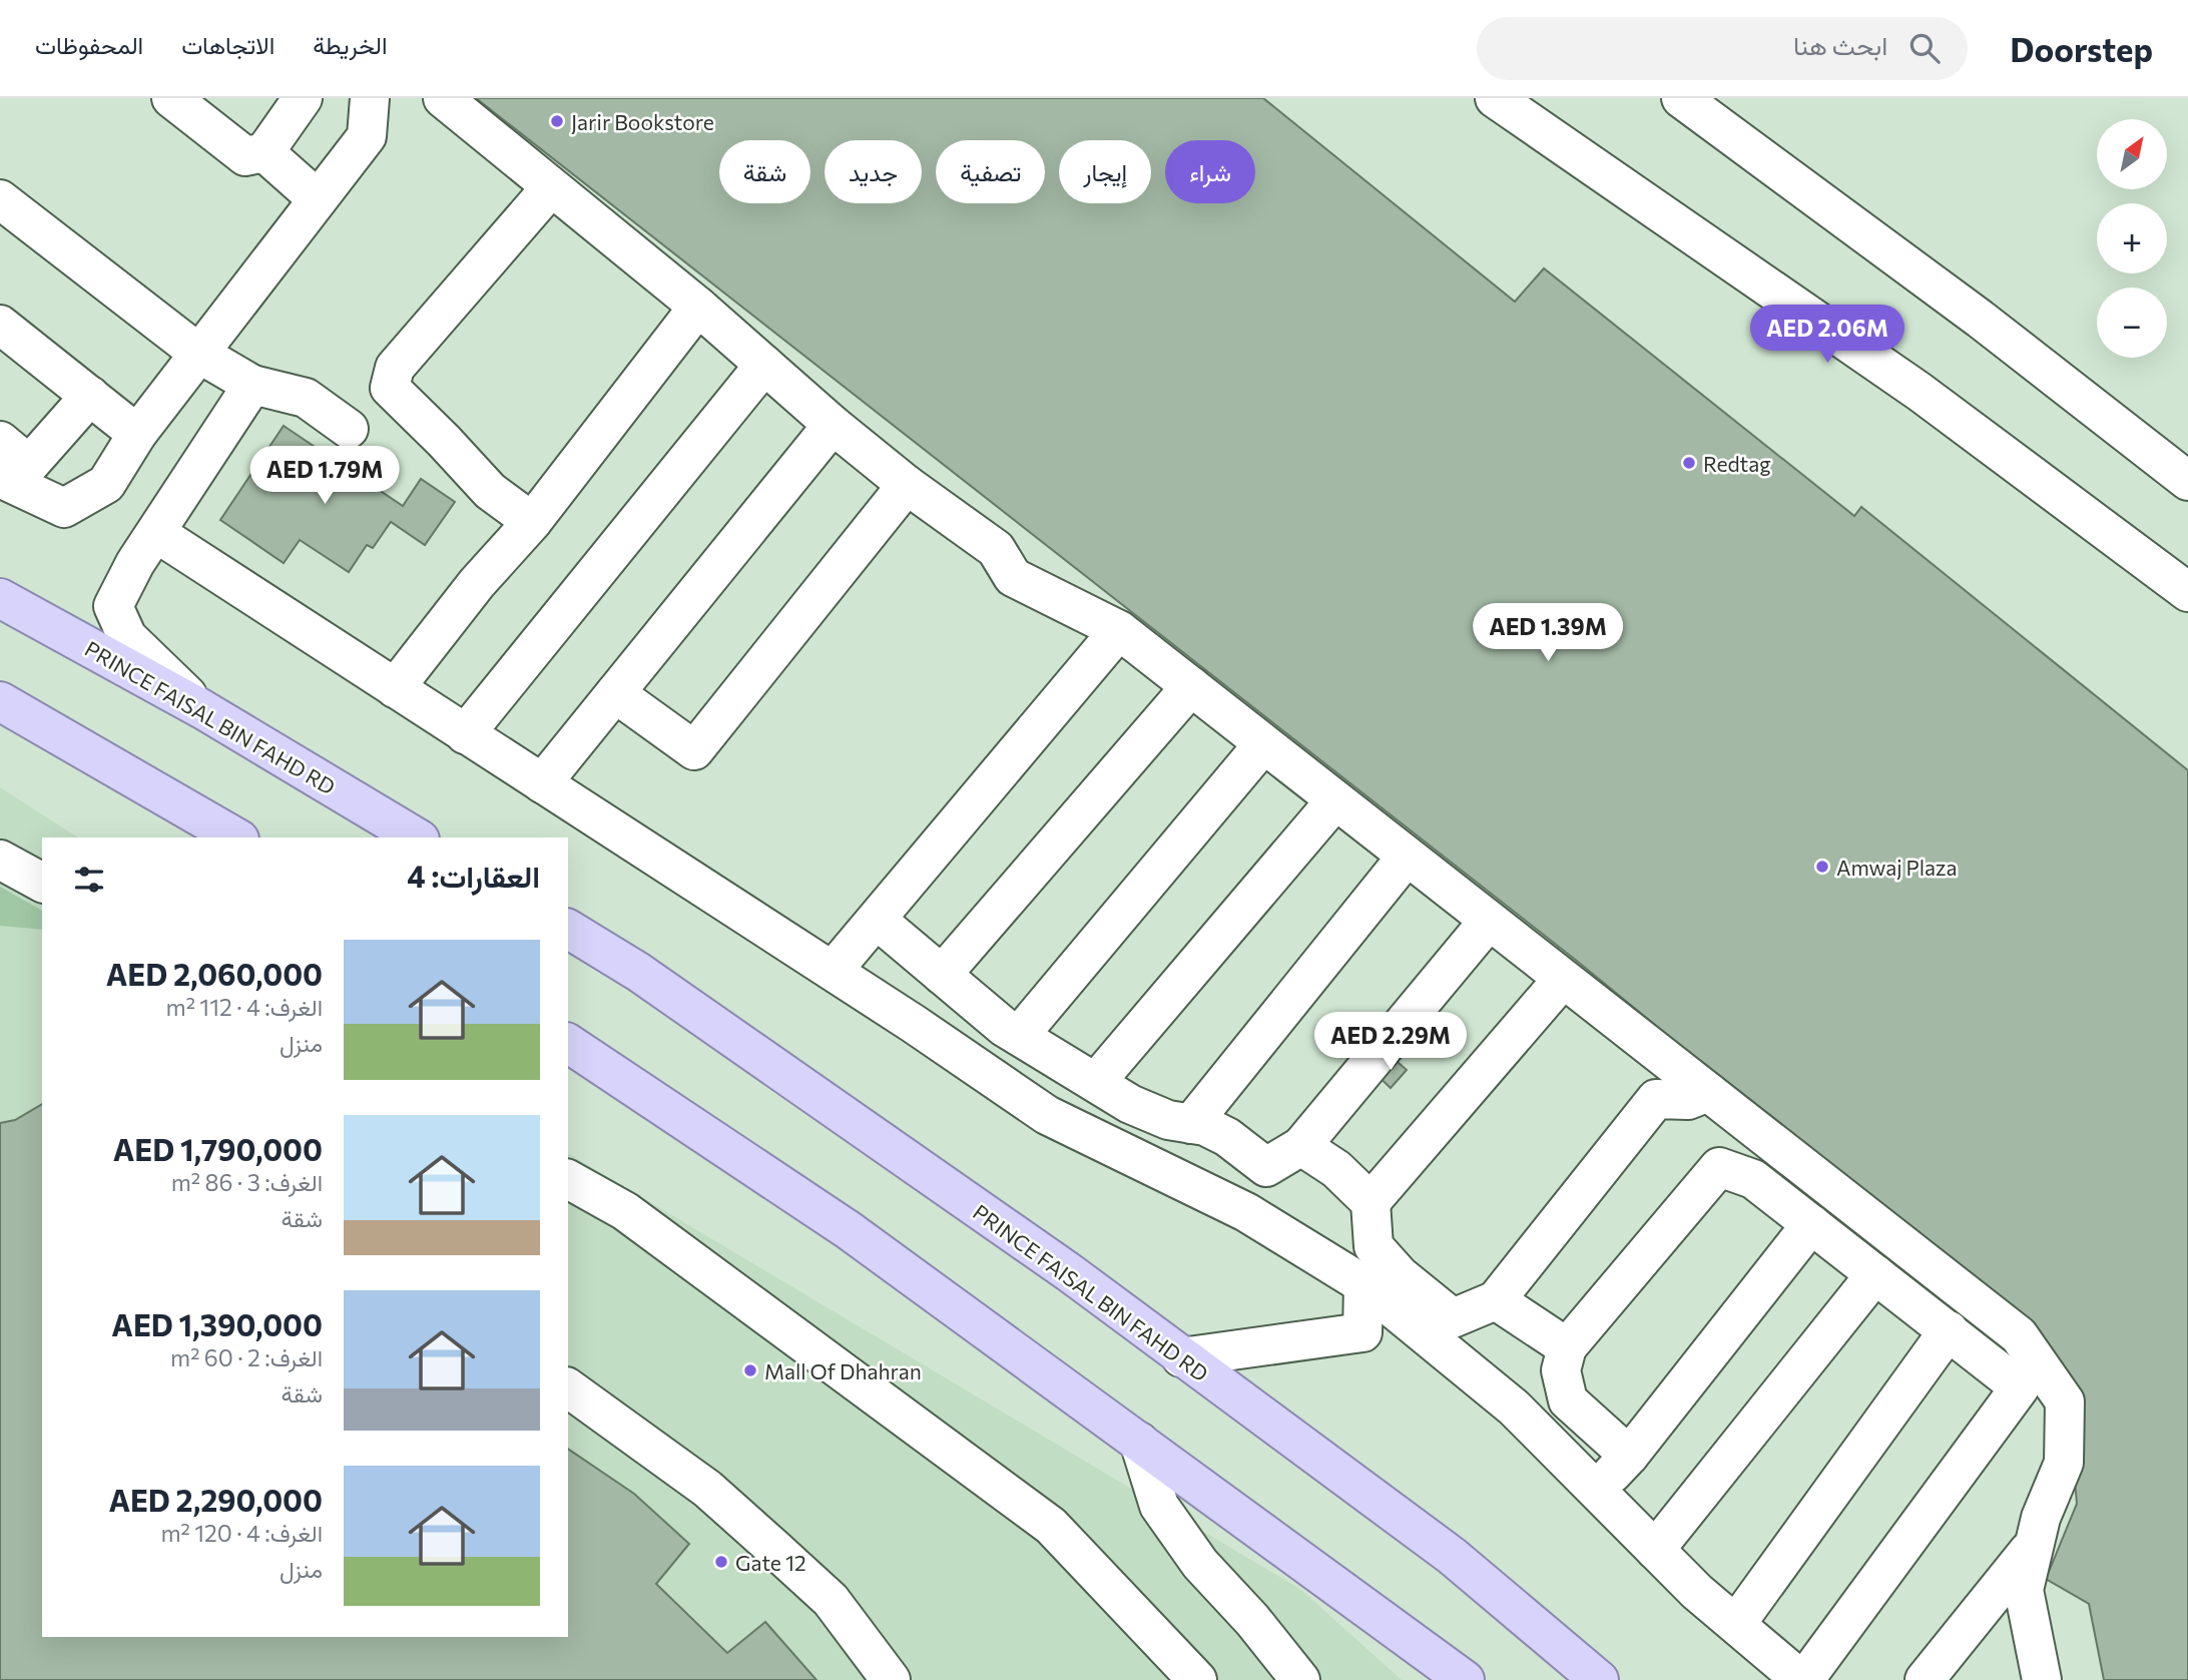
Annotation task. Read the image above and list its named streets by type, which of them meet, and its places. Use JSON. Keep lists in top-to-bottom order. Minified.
{"streets":{"main road":["PRINCE FAISAL BIN FAHD RD"]},"places":["Jarir Bookstore","Redtag","Amwaj Plaza","Mall Of Dhahran","Gate 12"],"north":"top right","page":{"header":"Doorstep","search":"ابحث هنا","nav":["الخريطة","الاتجاهات","المحفوظات"],"map_buttons":["+","−"],"chip":["شراء","إيجار","تصفية","جديد","شقة"],"price":["AED 2.06M","AED 1.79M","AED 1.39M","AED 2.29M"],"heading":"العقارات: 4","list":[{"name":"AED 2,060,000","note":"الغرف: 4 · 112 m² · منزل"},{"name":"AED 1,790,000","note":"الغرف: 3 · 86 m² · شقة"},{"name":"AED 1,390,000","note":"الغرف: 2 · 60 m² · شقة"},{"name":"AED 2,290,000","note":"الغرف: 4 · 120 m² · منزل"}]}}
